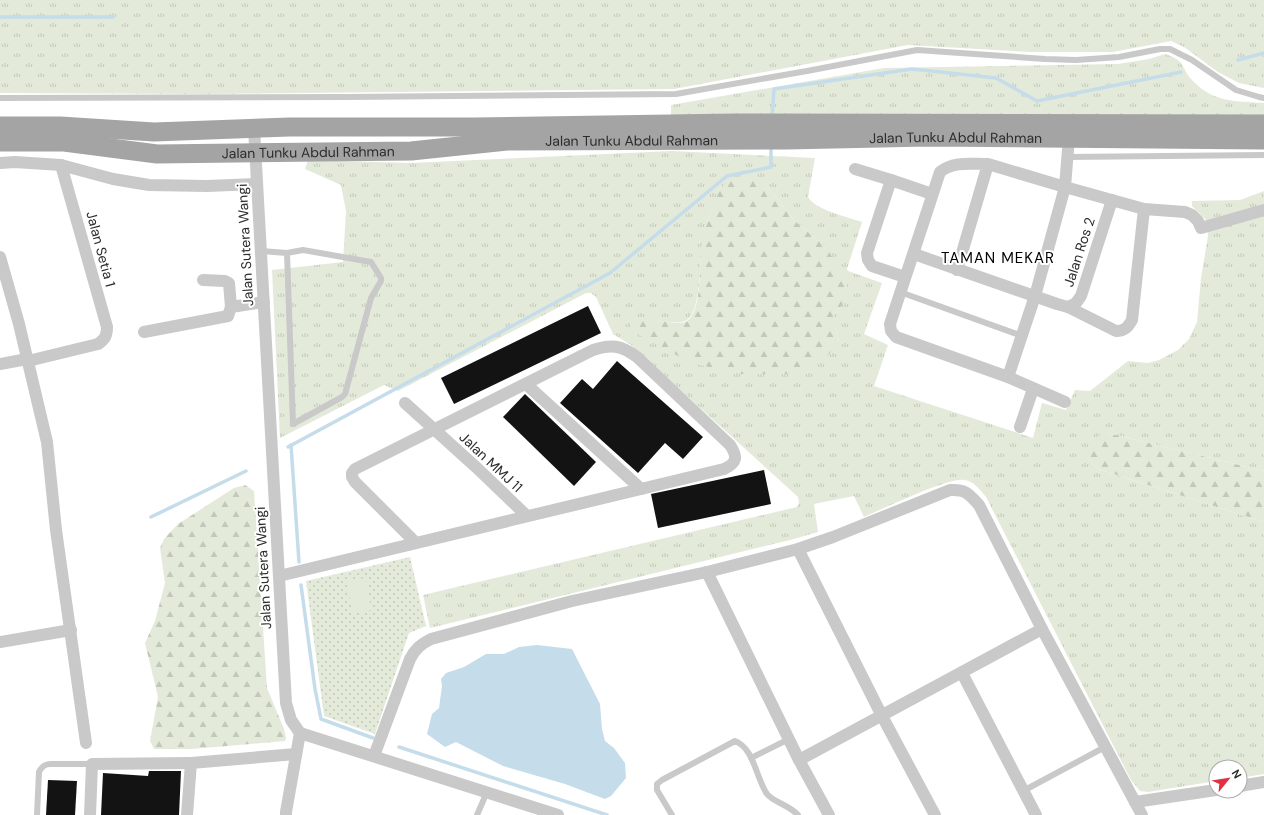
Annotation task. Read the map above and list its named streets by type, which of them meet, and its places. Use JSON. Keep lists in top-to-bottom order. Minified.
{"streets":{"main road":["Jalan Tunku Abdul Rahman"],"street":["Jalan Sutera Wangi","Jalan Setia 1","Jalan Ros 2","Jalan MMJ 11"]},"crossings":[["Jalan Tunku Abdul Rahman","Jalan Sutera Wangi"]],"districts":["TAMAN MEKAR"],"north":"top right"}
